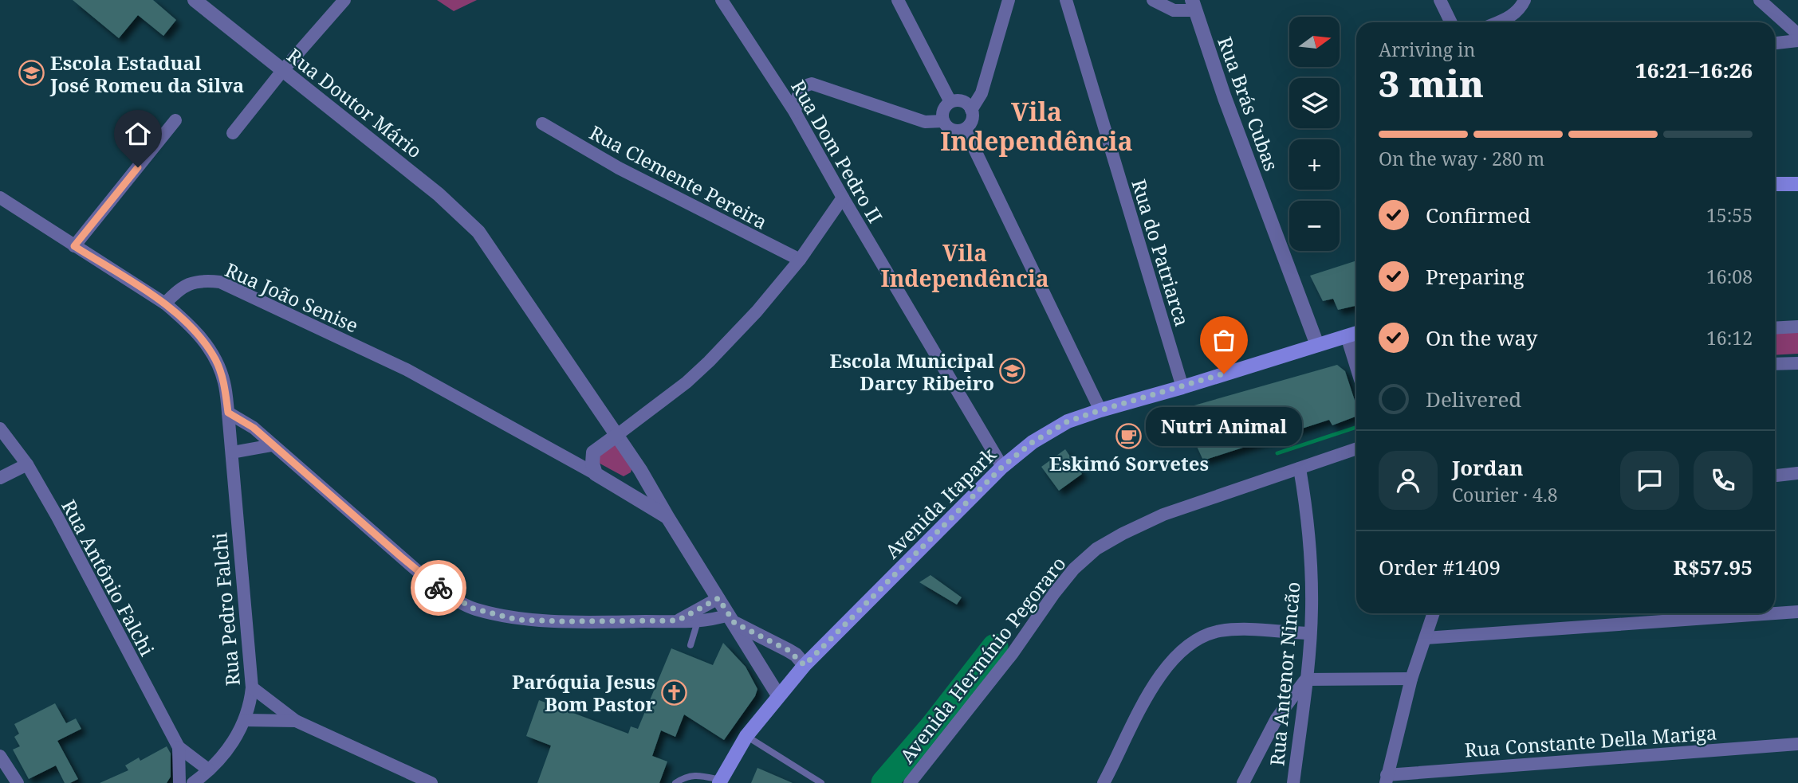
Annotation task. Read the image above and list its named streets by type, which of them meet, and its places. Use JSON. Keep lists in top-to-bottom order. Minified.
{"streets":{"main road":["Avenida Itapark"],"street":["Rua Doutor Mário","Rua Brás Cubas","Rua Dom Pedro II","Rua Clemente Pereira","Rua do Patriarca","Rua João Senise","Rua Antônio Falchi","Rua Pedro Falchi","Avenida Hermínio Pegoraro","Rua Antenor Nincão","Rua Constante Della Mariga"]},"crossings":[["Rua Doutor Mário","Avenida Itapark"],["Rua Brás Cubas","Avenida Itapark"],["Rua Dom Pedro II","Avenida Itapark"],["Rua do Patriarca","Avenida Itapark"],["Rua João Senise","Rua Pedro Falchi"],["Rua Antônio Falchi","Rua Pedro Falchi"],["Avenida Hermínio Pegoraro","Rua Antenor Nincão"]],"districts":["Vila Independência","Vila Independência"],"places":{"school or university":["Escola Estadual José Romeu da Silva","Escola Municipal Darcy Ribeiro"],"other":["Nutri Animal"],"cafe":["Eskimó Sorvetes"],"church":["Paróquia Jesus Bom Pastor"]},"north":"right","page":{"map_buttons":["+","−"],"heading":["3 min","Arriving in","16:21–16:26"],"panel":["Jordan","Courier · 4.8","Order #1409","R$57.95"],"bar":"On the way · 280 m","list":[["Confirmed","15:55"],["Preparing","16:08"],["On the way","16:12"],"Delivered"],"bubble":"Nutri Animal"}}
